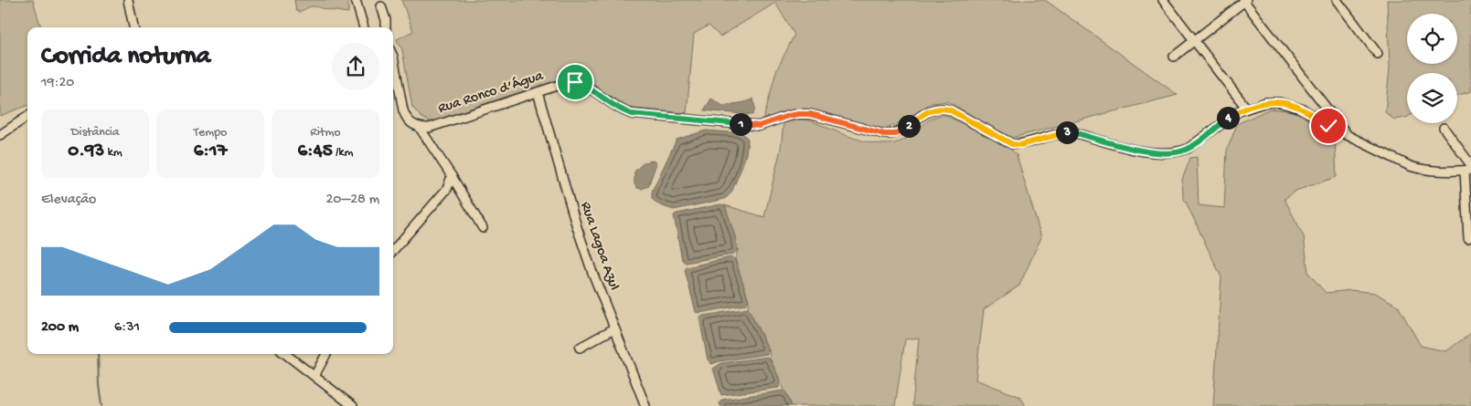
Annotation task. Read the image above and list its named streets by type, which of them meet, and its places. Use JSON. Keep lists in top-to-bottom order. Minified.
{"streets":{"street":["Rua Ronco d’Água","Rua Lagoa Azul"]},"crossings":[["Rua Ronco d’Água","Rua Lagoa Azul"]],"page":{"heading":["Corrida noturna","19:20"],"stats":[["Distância","0.93 km"],["Tempo","6:17"],["Ritmo","6:45 /km"]],"pins":["4","1","2","3"],"chart":["Elevação","20–28 m"],"list":[{"name":"200 m","note":"6:31"}]}}
